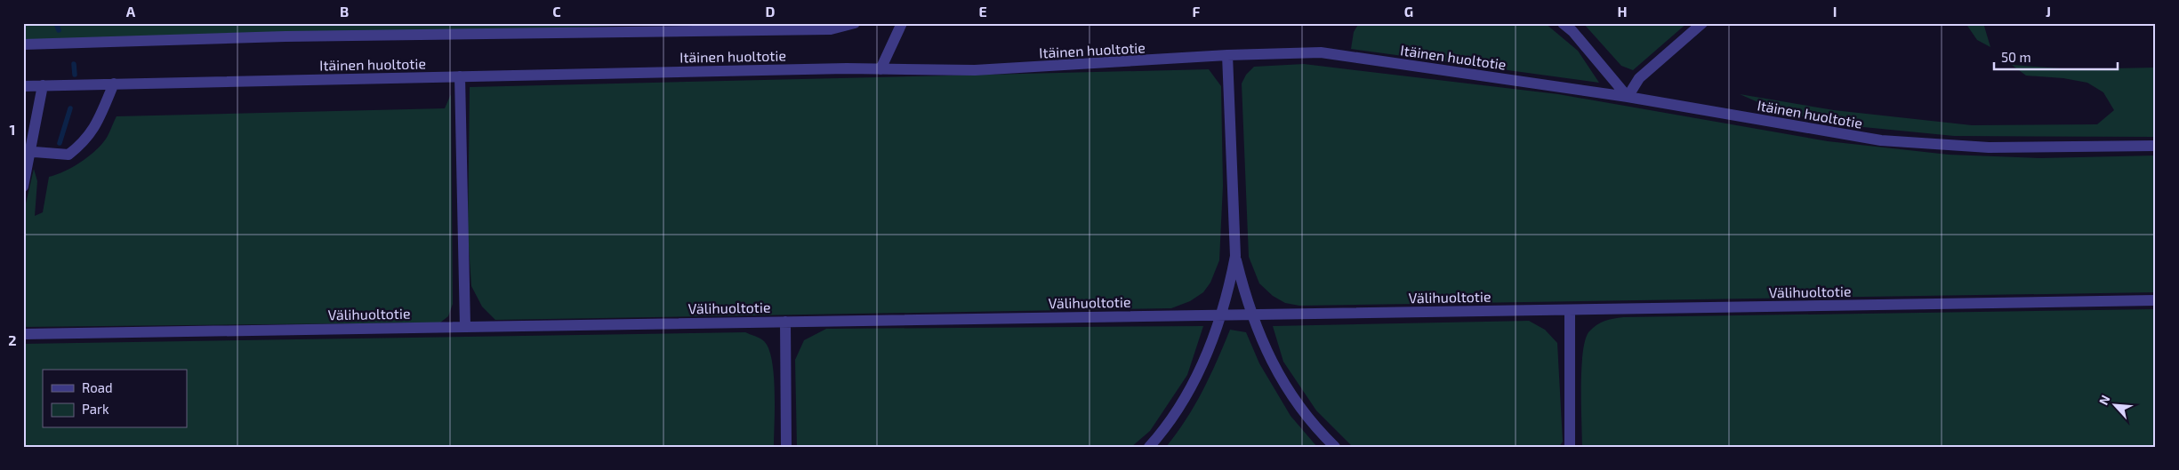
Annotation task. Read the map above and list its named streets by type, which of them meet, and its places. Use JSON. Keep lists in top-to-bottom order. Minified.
{"streets":{"lane":["Itäinen huoltotie","Välihuoltotie"]},"legend":["Road","Park"],"scale_bar":"50 m","north":"top left","grid":{"columns":["A","B","C","D","E","F","G","H","I","J"],"rows":["1","2"]}}
